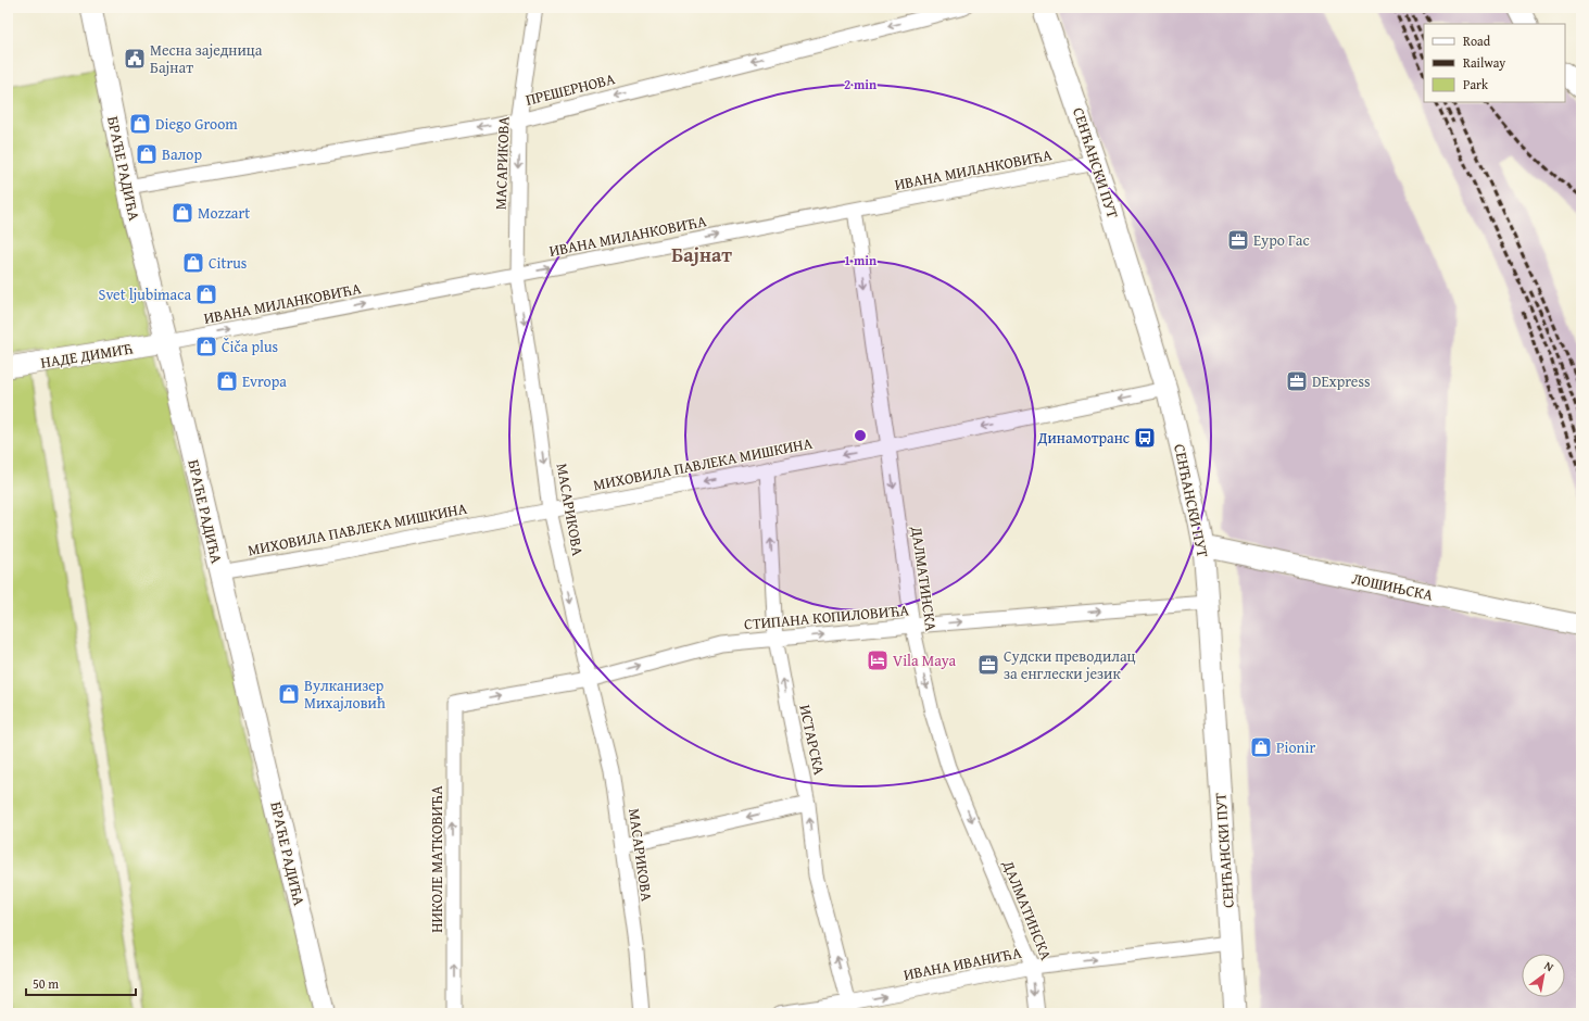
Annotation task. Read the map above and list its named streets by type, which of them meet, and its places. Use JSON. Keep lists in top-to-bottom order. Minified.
{"streets":{"street":["ПРЕШЕРНОВА","МАСАРИКОВА","СЕНЋАНСКИ ПУТ","БРАЋЕ РАДИЋА","ИВАНА МИЛАНКОВИЋА","НАДЕ ДИМИЋ","МИХОВИЛА ПАВЛЕКА МИШКИНА","ДАЛМАТИНСКА","ЛОШИЊСКА","СТИПАНА КОПИЛОВИЋА","ИСТАРСКА","НИКОЛЕ МАТКОВИЋА","ИВАНА ИВАНИЋА"]},"crossings":[["ПРЕШЕРНОВА","МАСАРИКОВА"],["ПРЕШЕРНОВА","БРАЋЕ РАДИЋА"],["МАСАРИКОВА","ИВАНА МИЛАНКОВИЋА"],["МАСАРИКОВА","МИХОВИЛА ПАВЛЕКА МИШКИНА"],["МАСАРИКОВА","СТИПАНА КОПИЛОВИЋА"],["СЕНЋАНСКИ ПУТ","ИВАНА МИЛАНКОВИЋА"],["СЕНЋАНСКИ ПУТ","МИХОВИЛА ПАВЛЕКА МИШКИНА"],["СЕНЋАНСКИ ПУТ","ЛОШИЊСКА"],["СЕНЋАНСКИ ПУТ","СТИПАНА КОПИЛОВИЋА"],["СЕНЋАНСКИ ПУТ","ИВАНА ИВАНИЋА"],["БРАЋЕ РАДИЋА","ИВАНА МИЛАНКОВИЋА"],["БРАЋЕ РАДИЋА","НАДЕ ДИМИЋ"],["БРАЋЕ РАДИЋА","МИХОВИЛА ПАВЛЕКА МИШКИНА"],["ИВАНА МИЛАНКОВИЋА","НАДЕ ДИМИЋ"],["ИВАНА МИЛАНКОВИЋА","ДАЛМАТИНСКА"],["МИХОВИЛА ПАВЛЕКА МИШКИНА","ДАЛМАТИНСКА"],["МИХОВИЛА ПАВЛЕКА МИШКИНА","ИСТАРСКА"],["ДАЛМАТИНСКА","СТИПАНА КОПИЛОВИЋА"],["ДАЛМАТИНСКА","ИВАНА ИВАНИЋА"],["СТИПАНА КОПИЛОВИЋА","ИСТАРСКА"],["СТИПАНА КОПИЛОВИЋА","НИКОЛЕ МАТКОВИЋА"],["ИСТАРСКА","ИВАНА ИВАНИЋА"]],"one_way":["ПРЕШЕРНОВА","МАСАРИКОВА","ИВАНА МИЛАНКОВИЋА","МИХОВИЛА ПАВЛЕКА МИШКИНА","ДАЛМАТИНСКА","СТИПАНА КОПИЛОВИЋА","ИСТАРСКА","НИКОЛЕ МАТКОВИЋА","ИВАНА ИВАНИЋА"],"districts":["Бајнат"],"places":{"public building":["Месна заједница Бајнат"],"shop":["Diego Groom","Валор","Mozzart","Citrus","Svet ljubimaca","Čiča plus","Evropa","Вулканизер Михајловић","Pionir"],"office":["Еуро Гас","DExpress","Судски преводилац за енглески језик"],"bus stop":["Динамотранс"],"hotel":["Vila Maya"]},"legend":["Road","Railway","Park"],"scale_bar":"50 m","north":"top right","rings":["2 min","1 min"]}
